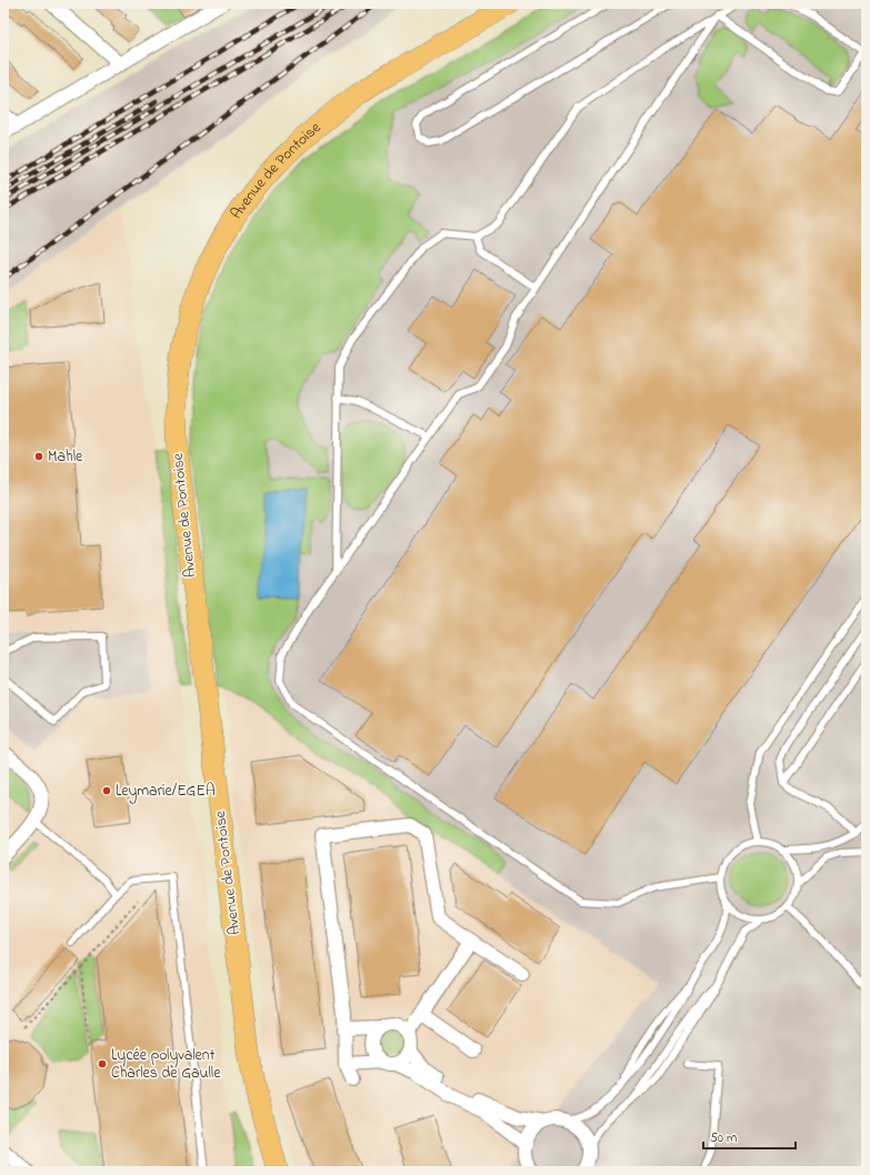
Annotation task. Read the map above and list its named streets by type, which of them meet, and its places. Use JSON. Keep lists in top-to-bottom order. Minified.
{"streets":{"main road":["Avenue de Pontoise"]},"places":["Mahle","Leymarie/EGEA","Lycée polyvalent Charles de Gaulle"],"scale_bar":"50 m"}
